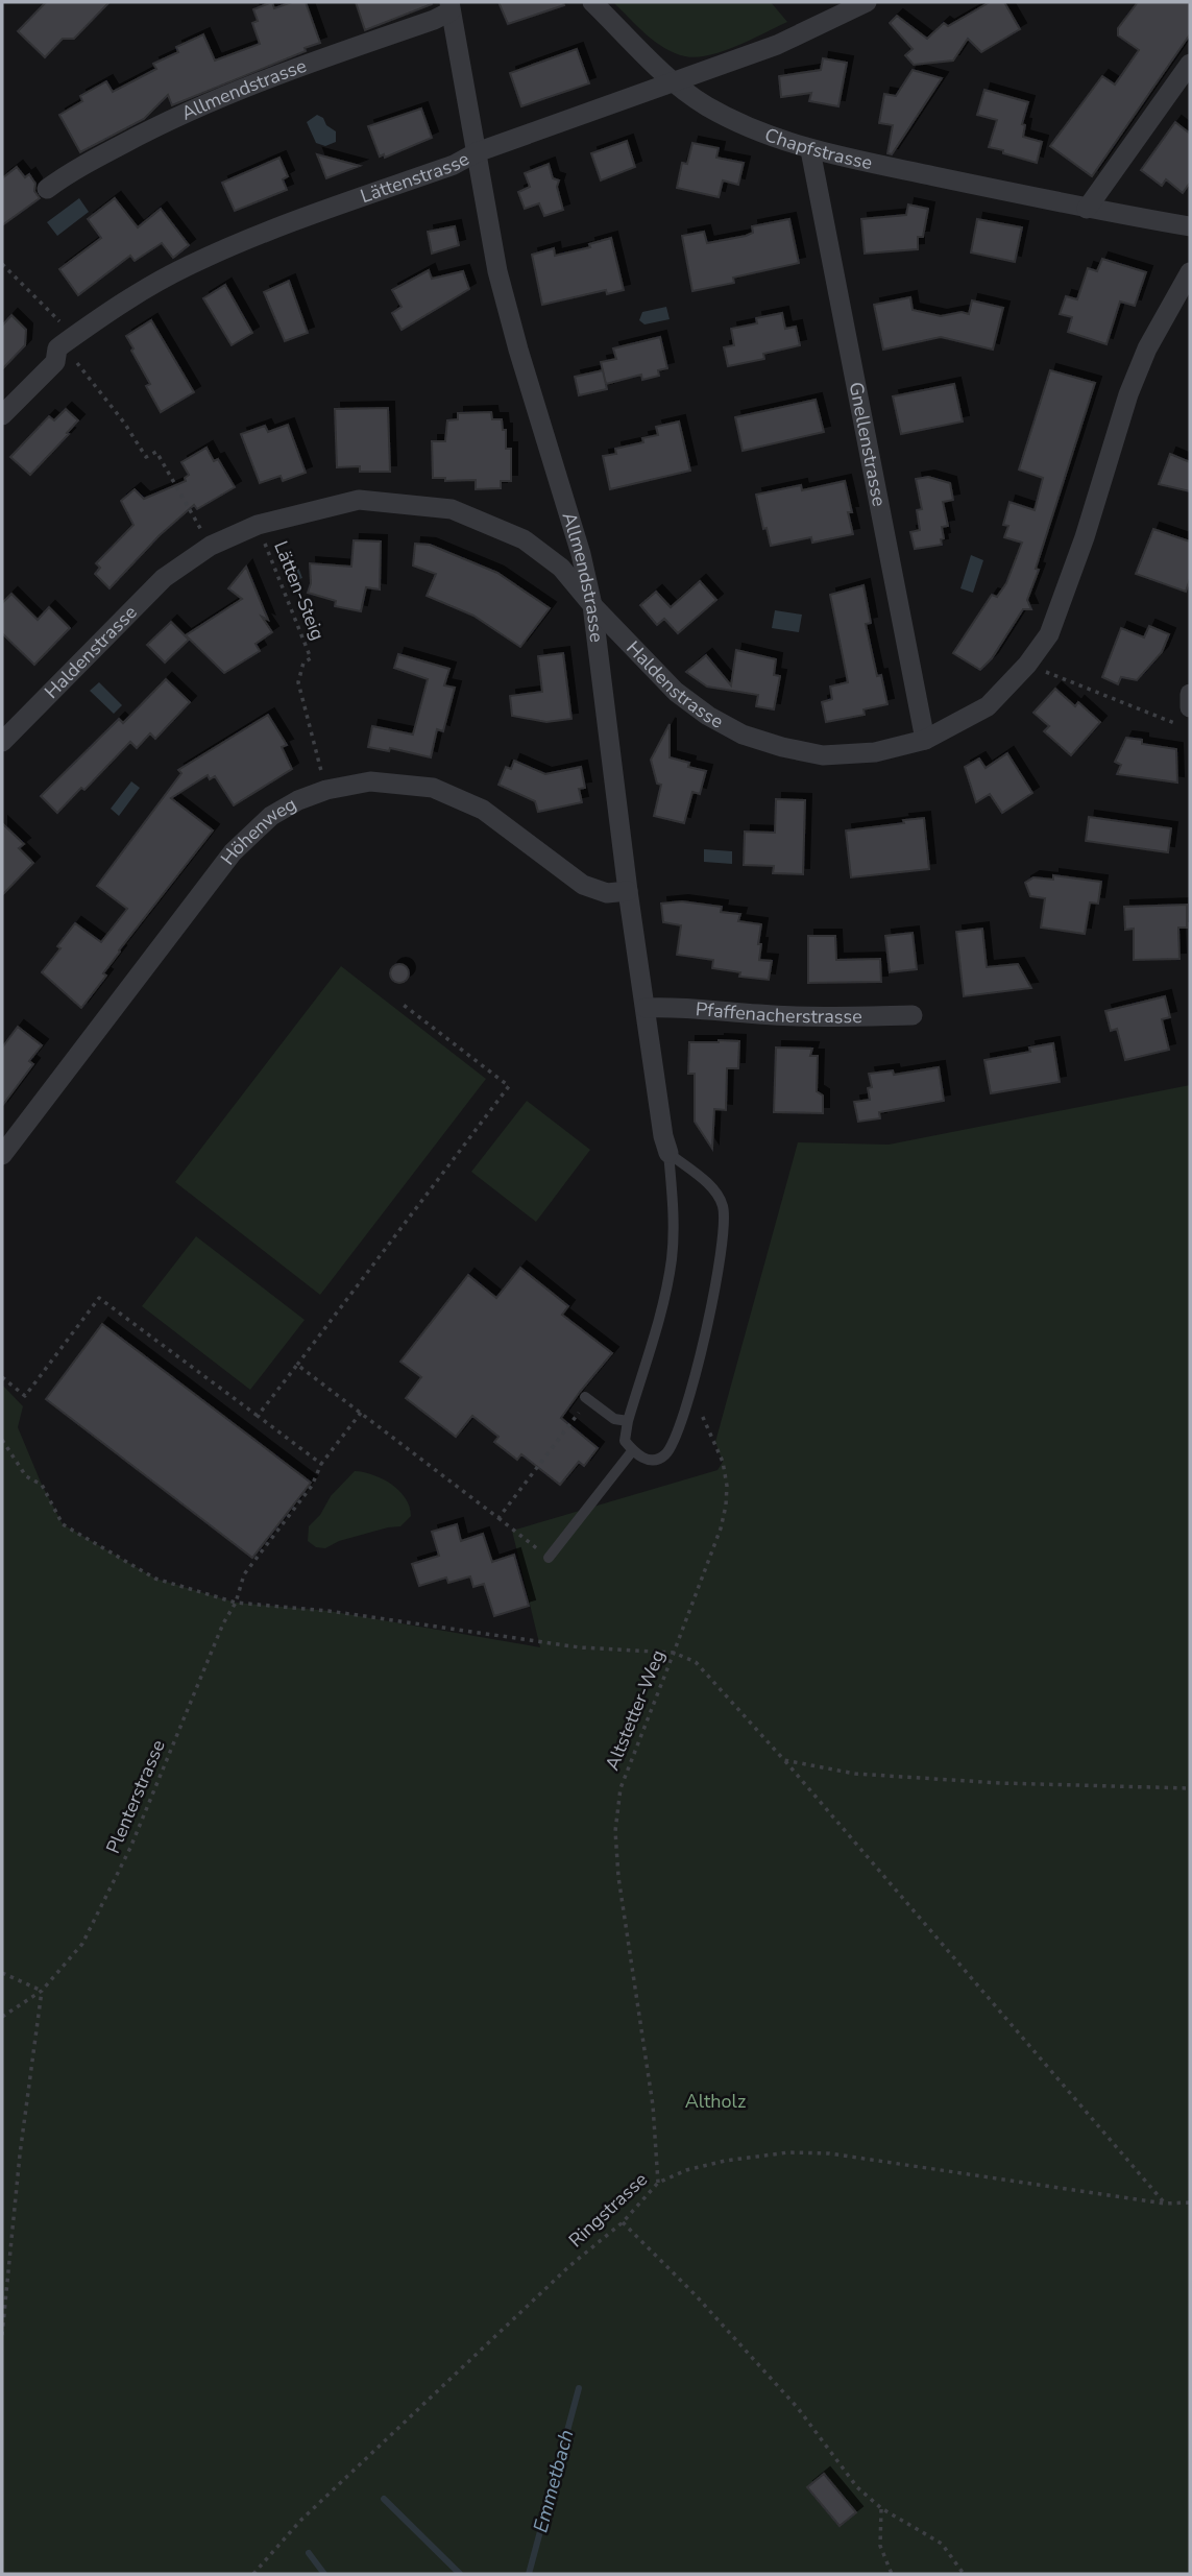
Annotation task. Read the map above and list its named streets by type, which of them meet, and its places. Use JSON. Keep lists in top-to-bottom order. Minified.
{"streets":{"street":["Allmendstrasse","Chapfstrasse","Lättenstrasse","Gnellenstrasse","Haldenstrasse","Höhenweg","Pfaffenacherstrasse"],"path":["Lätten-Steig","Altstetter-Weg","Plenterstrasse","Ringstrasse"]},"crossings":[["Allmendstrasse","Lättenstrasse"],["Allmendstrasse","Haldenstrasse"],["Allmendstrasse","Höhenweg"],["Allmendstrasse","Pfaffenacherstrasse"],["Chapfstrasse","Lättenstrasse"],["Chapfstrasse","Gnellenstrasse"],["Gnellenstrasse","Haldenstrasse"],["Lätten-Steig","Haldenstrasse"],["Lätten-Steig","Höhenweg"],["Altstetter-Weg","Ringstrasse"]],"water":["Emmetbach"],"parks":["Altholz"]}
